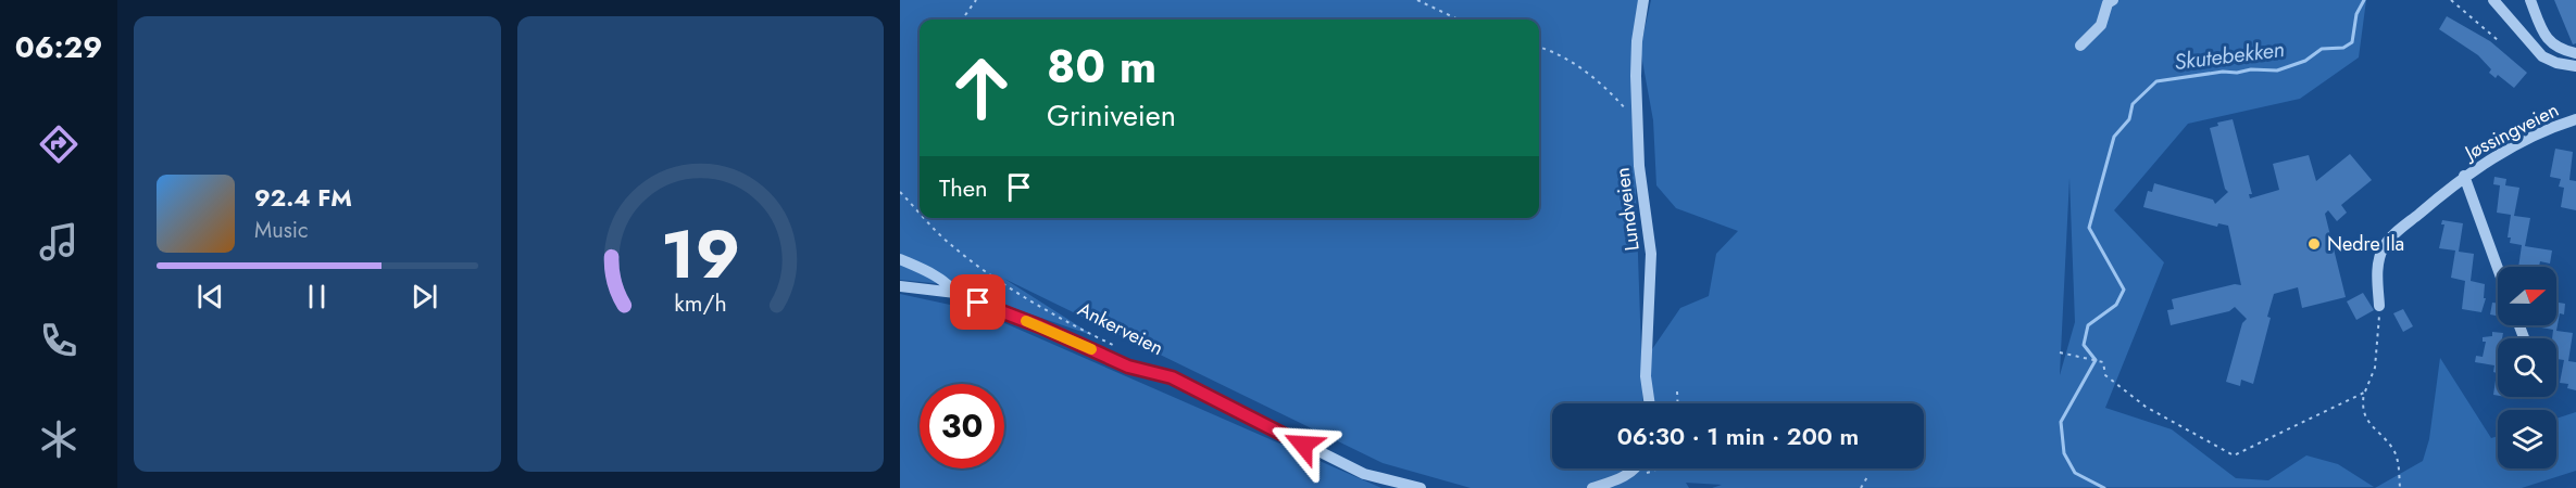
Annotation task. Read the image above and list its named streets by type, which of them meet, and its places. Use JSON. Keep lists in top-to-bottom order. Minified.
{"streets":{"street":["Jøssingveien","Lundveien","Ankerveien"]},"water":["Skutebekken"],"places":["Nedre Ila"],"north":"right","page":{"tabs":"06:29","turn":["80 m","Griniveien"],"then":"Then","song":["92.4 FM","Music"],"limit":"30","trip":"06:30 · 1 min · 200 m","gauge":["19","km/h"]}}
